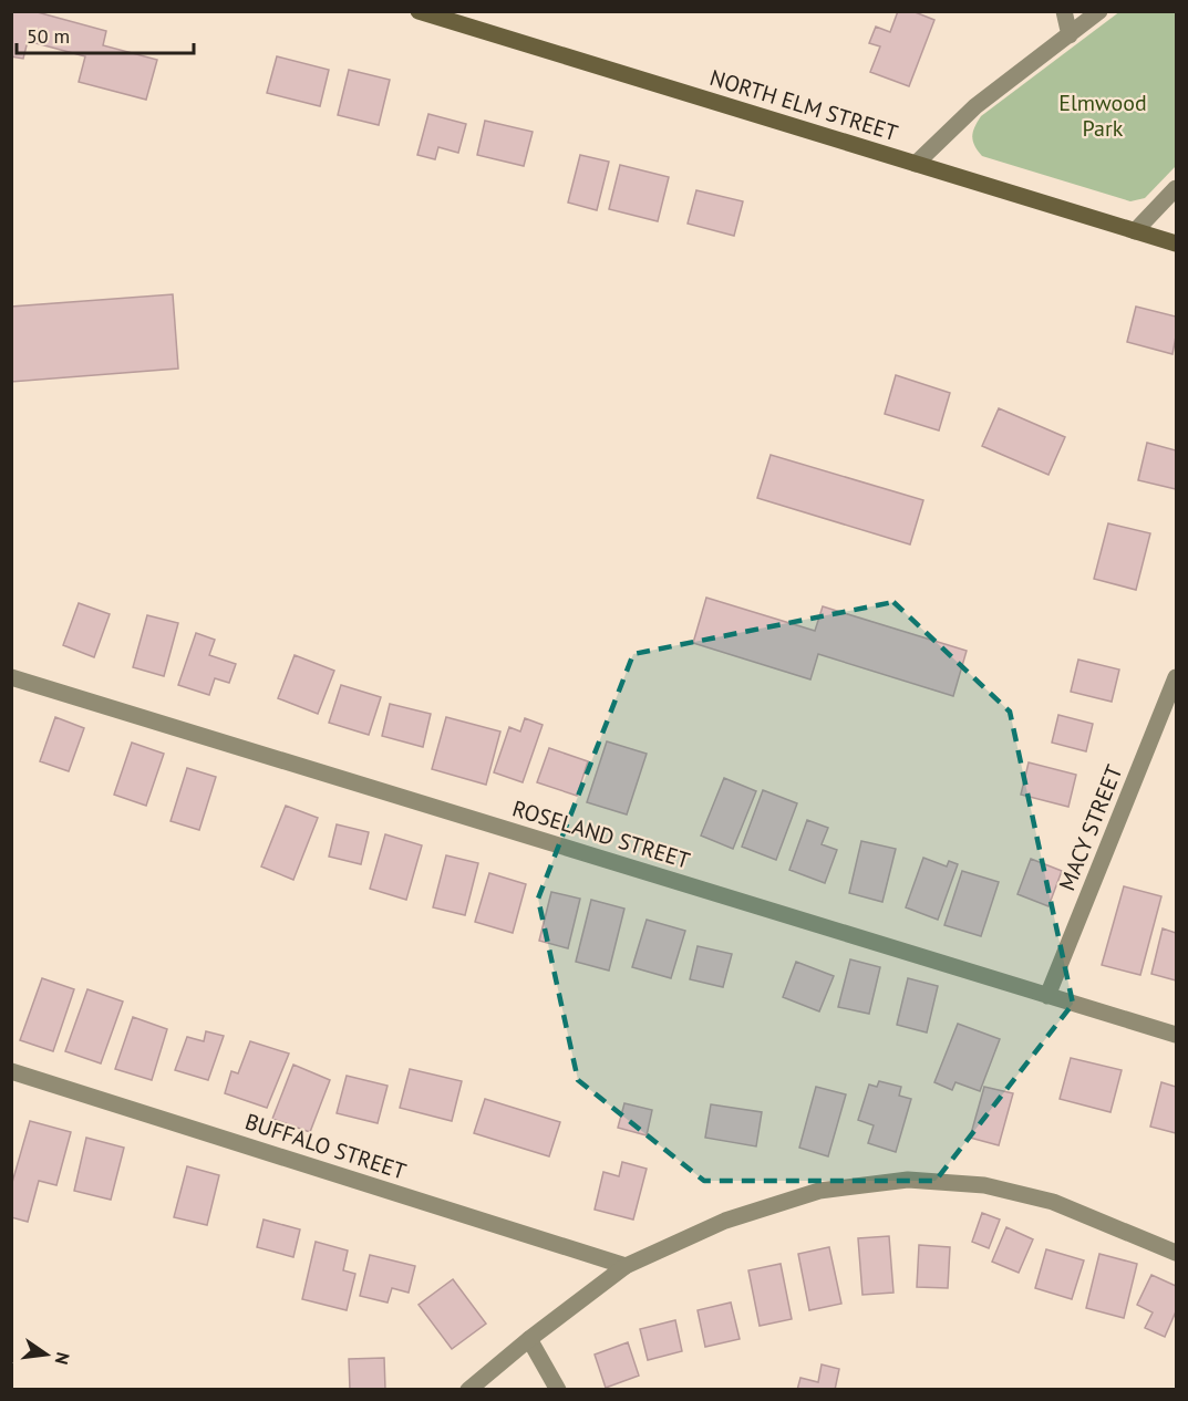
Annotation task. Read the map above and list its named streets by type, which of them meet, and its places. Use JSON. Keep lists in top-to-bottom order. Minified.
{"streets":{"main road":["NORTH ELM STREET"],"street":["MACY STREET","ROSELAND STREET","BUFFALO STREET"]},"crossings":[["MACY STREET","ROSELAND STREET"]],"parks":["Elmwood Park"],"scale_bar":"50 m","north":"right"}
